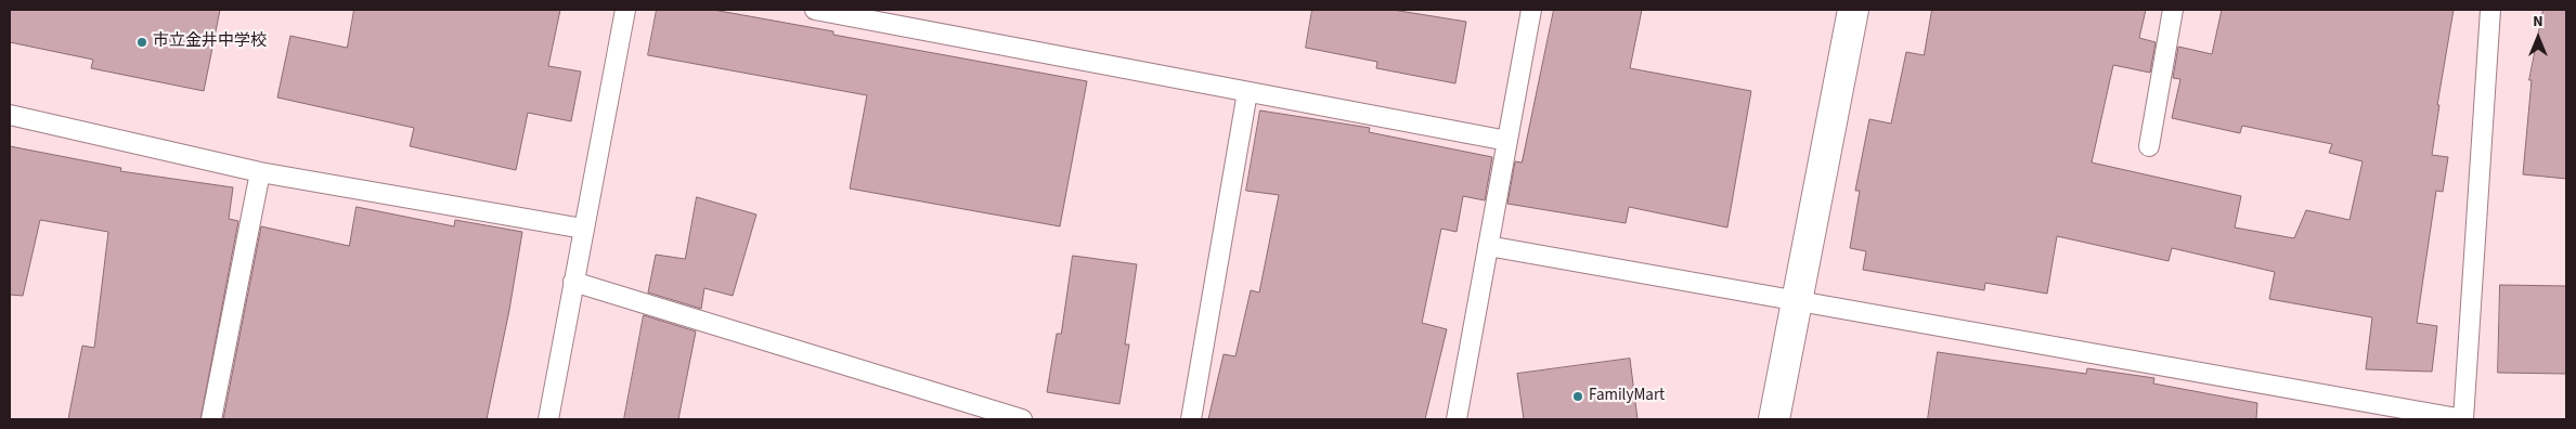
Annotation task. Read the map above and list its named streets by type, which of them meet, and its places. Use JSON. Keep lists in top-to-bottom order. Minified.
{"places":["市立金井中学校","FamilyMart"],"north":"top"}
